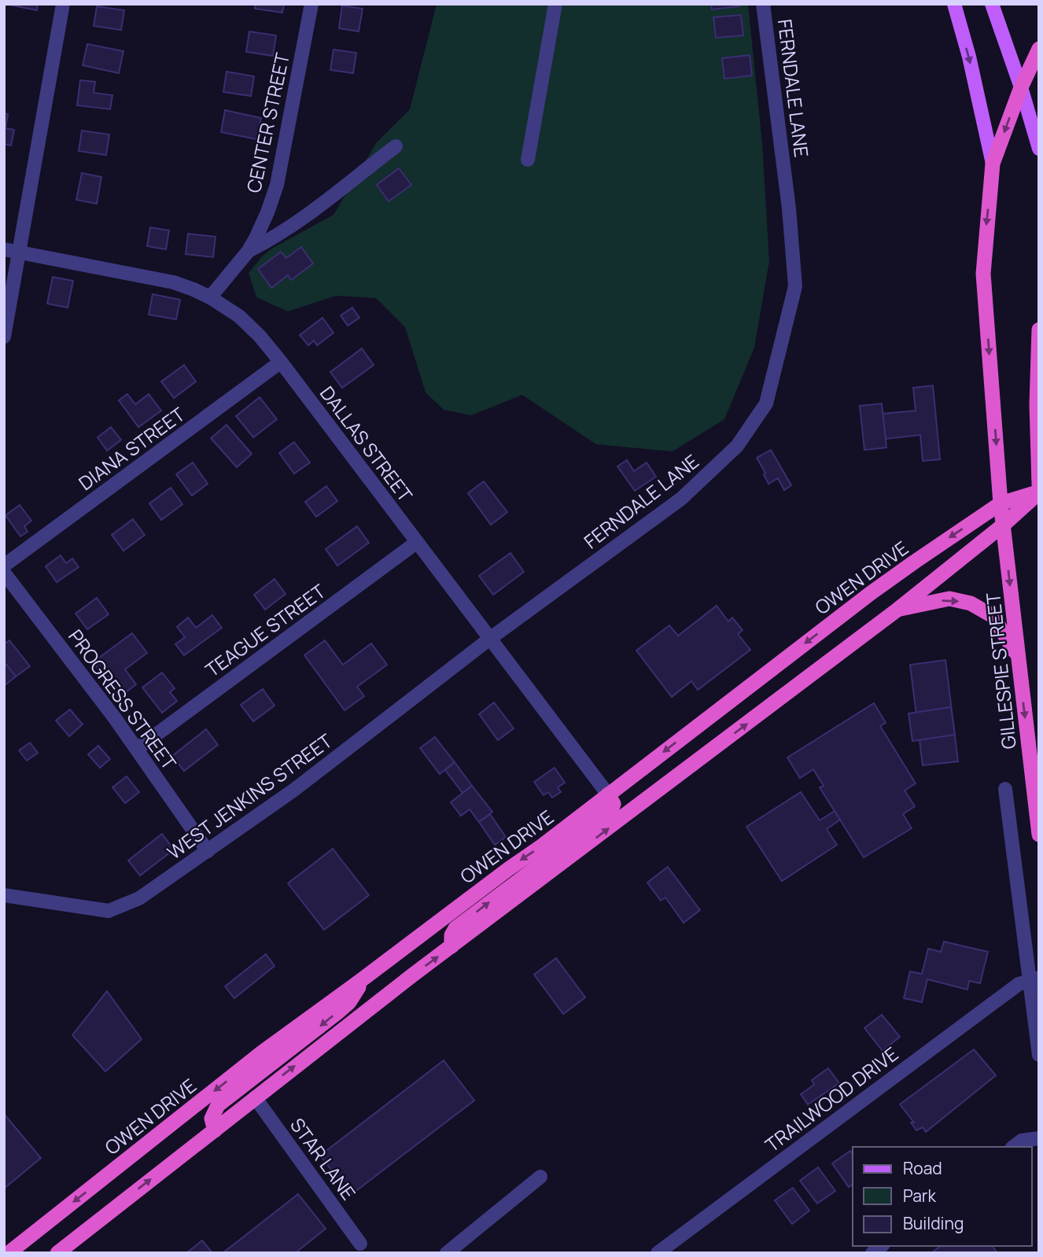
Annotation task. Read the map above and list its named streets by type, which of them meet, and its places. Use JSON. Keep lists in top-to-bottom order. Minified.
{"streets":{"highway":["OWEN DRIVE","GILLESPIE STREET"],"street":["FERNDALE LANE","CENTER STREET","DALLAS STREET","DIANA STREET","TEAGUE STREET","PROGRESS STREET","WEST JENKINS STREET","TRAILWOOD DRIVE","STAR LANE"]},"crossings":[["FERNDALE LANE","DALLAS STREET"],["FERNDALE LANE","WEST JENKINS STREET"],["CENTER STREET","DALLAS STREET"],["DALLAS STREET","DIANA STREET"],["DALLAS STREET","OWEN DRIVE"],["DALLAS STREET","TEAGUE STREET"],["DALLAS STREET","WEST JENKINS STREET"],["OWEN DRIVE","GILLESPIE STREET"],["OWEN DRIVE","STAR LANE"],["TEAGUE STREET","PROGRESS STREET"],["PROGRESS STREET","WEST JENKINS STREET"]],"one_way":["GILLESPIE STREET"],"legend":["Road","Park","Building"]}
